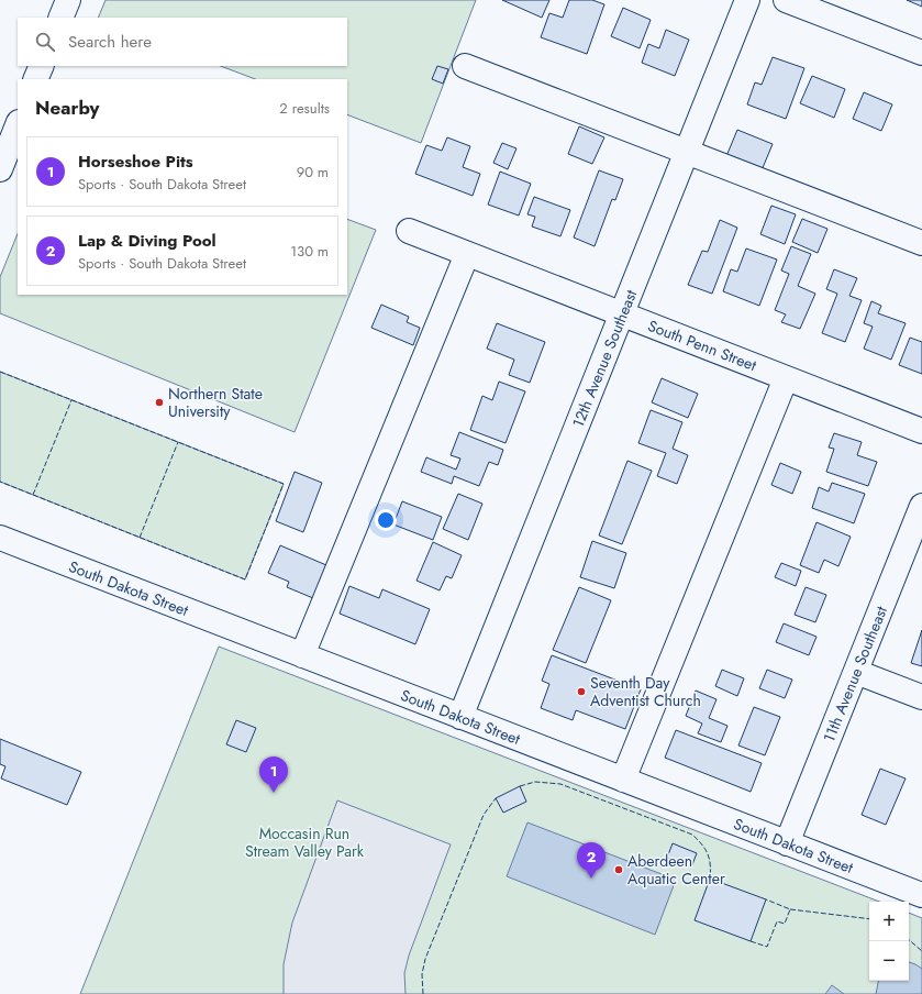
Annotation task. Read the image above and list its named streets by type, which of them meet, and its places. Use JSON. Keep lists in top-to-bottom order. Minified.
{"streets":{"street":["South Penn Street","12th Avenue Southeast","South Dakota Street","11th Avenue Southeast"]},"crossings":[["South Penn Street","12th Avenue Southeast"],["12th Avenue Southeast","South Dakota Street"],["South Dakota Street","11th Avenue Southeast"]],"parks":["Moccasin Run Stream Valley Park"],"places":["Northern State University","Seventh Day Adventist Church","Aberdeen Aquatic Center"],"page":{"search":"Search here","heading":["Nearby","2 results"],"list":[{"mark":"1","name":"Horseshoe Pits","note":"Sports · South Dakota Street","value":"90 m"},{"mark":"2","name":"Lap & Diving Pool","note":"Sports · South Dakota Street","value":"130 m"}],"pins":["1","2"],"map_buttons":["+","−"]}}
